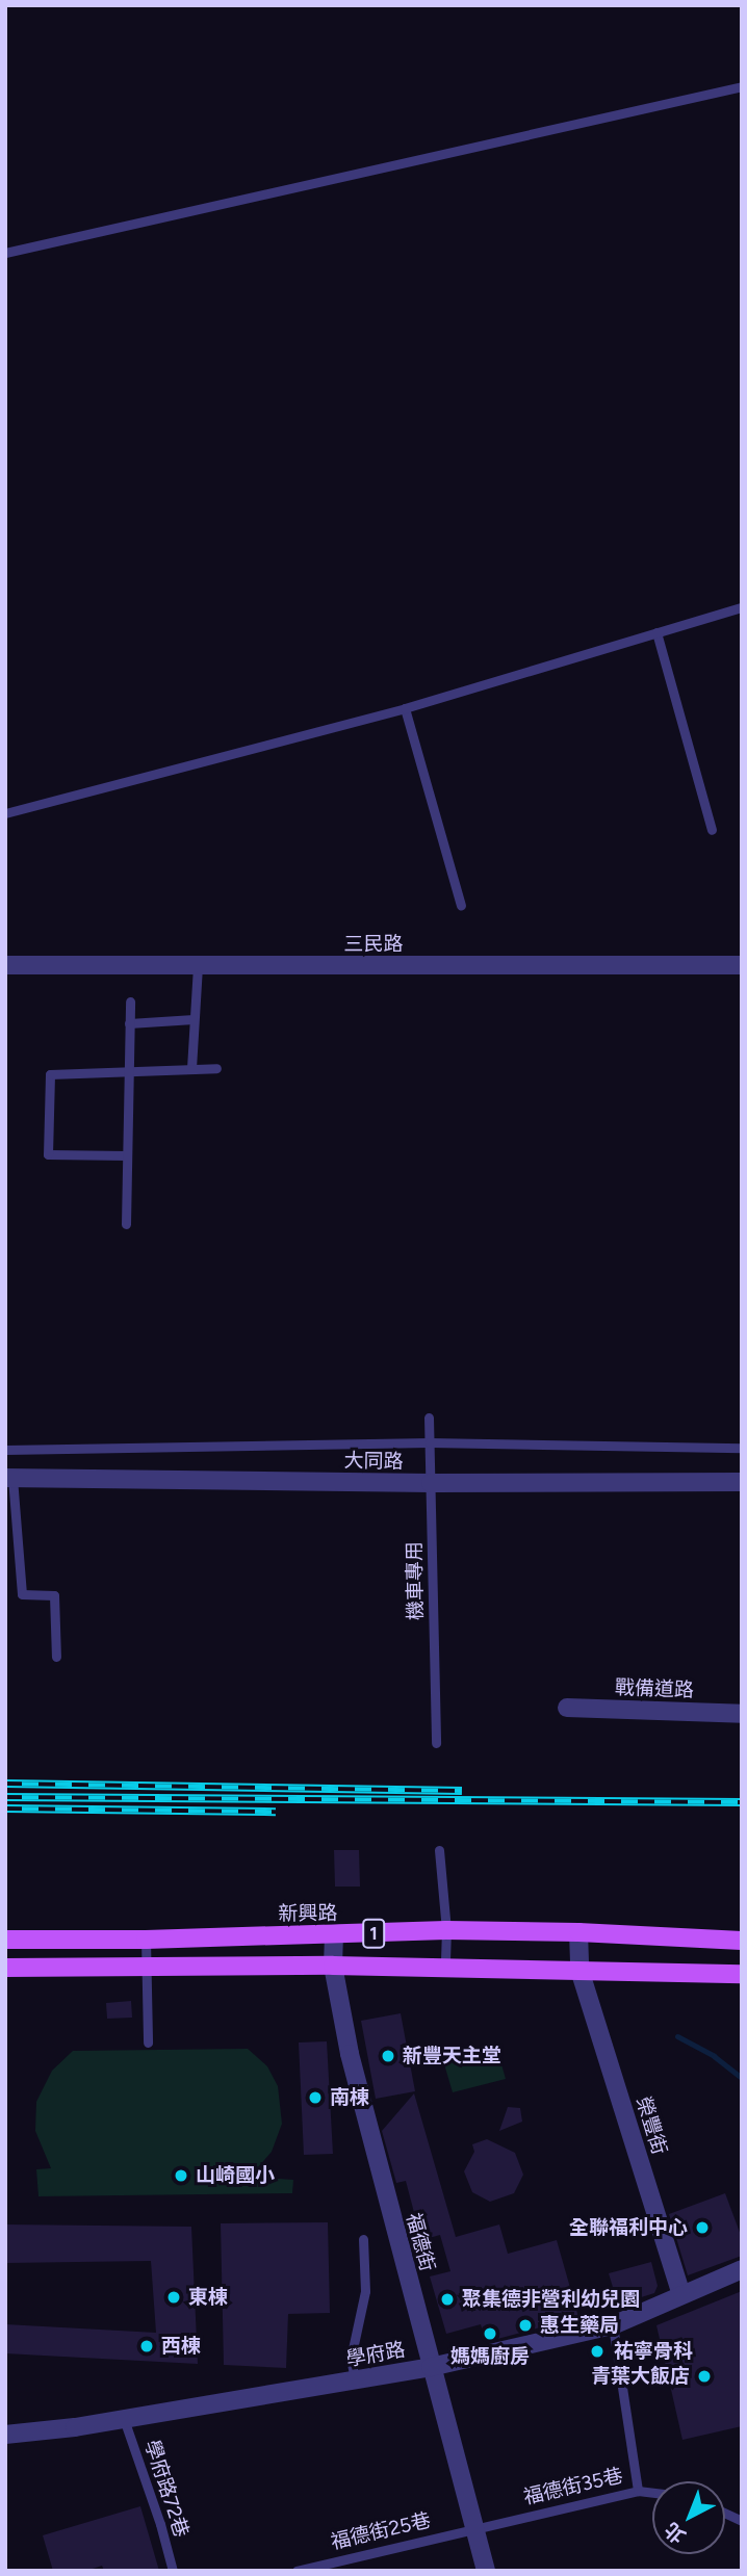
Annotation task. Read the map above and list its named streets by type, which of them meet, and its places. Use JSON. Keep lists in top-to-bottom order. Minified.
{"streets":{"main road":["新興路","1"],"street":["三民路","大同路","戰備道路","榮豐街","福德街","學府路"],"lane":["機車專用","福德街35巷","學府路72巷","福德街25巷"]},"crossings":[["大同路","機車專用"],["新興路","榮豐街"],["新興路","福德街"],["1","榮豐街"],["1","福德街"],["榮豐街","學府路"],["福德街","學府路"],["福德街","福德街35巷"],["福德街","福德街25巷"],["學府路","學府路72巷"],["福德街35巷","福德街25巷"]],"places":["新豐天主堂","南棟","山崎國小","全聯福利中心","東棟","聚集德非營利幼兒園","惠生藥局","媽媽廚房","西棟","祐寧骨科","青葉大飯店"],"north":"bottom left"}
